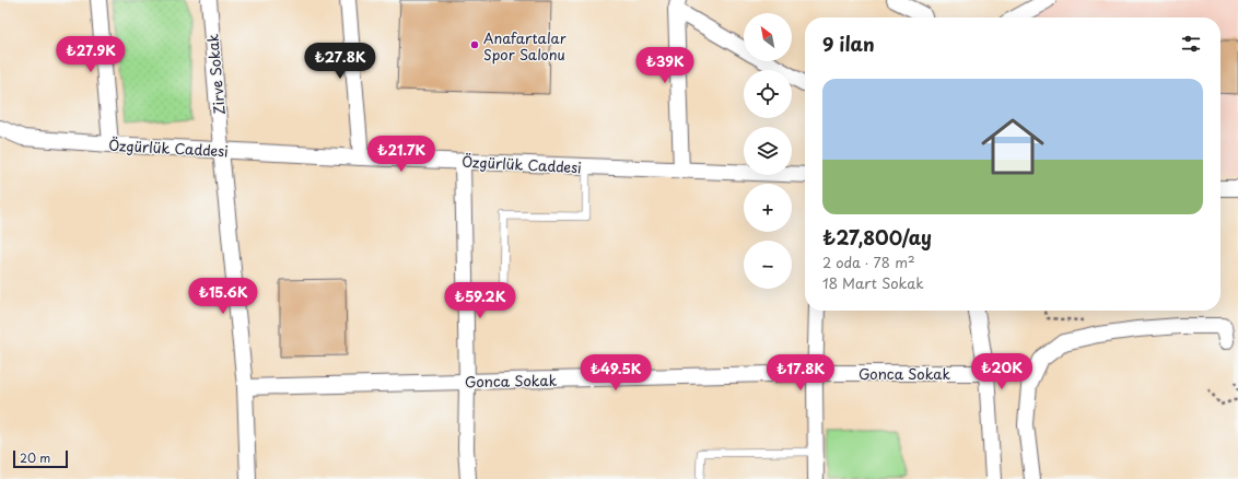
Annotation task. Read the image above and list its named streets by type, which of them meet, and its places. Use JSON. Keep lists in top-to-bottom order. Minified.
{"streets":{"street":["Zirve Sokak","Özgürlük Caddesi","Gonca Sokak"]},"crossings":[["Zirve Sokak","Özgürlük Caddesi"],["Zirve Sokak","Gonca Sokak"]],"places":["Anafartalar Spor Salonu"],"scale_bar":"20 m","north":"top left","page":{"map_buttons":["+","−"],"heading":"9 ilan","price":["₺27.9K","₺27.8K","₺39K","₺21.7K","₺15.6K","₺59.2K","₺20K","₺49.5K","₺17.8K"],"list":[{"name":"₺27,800/ay","note":"2 oda · 78 m² · 18 Mart Sokak"}],"scale":"20 m"}}
